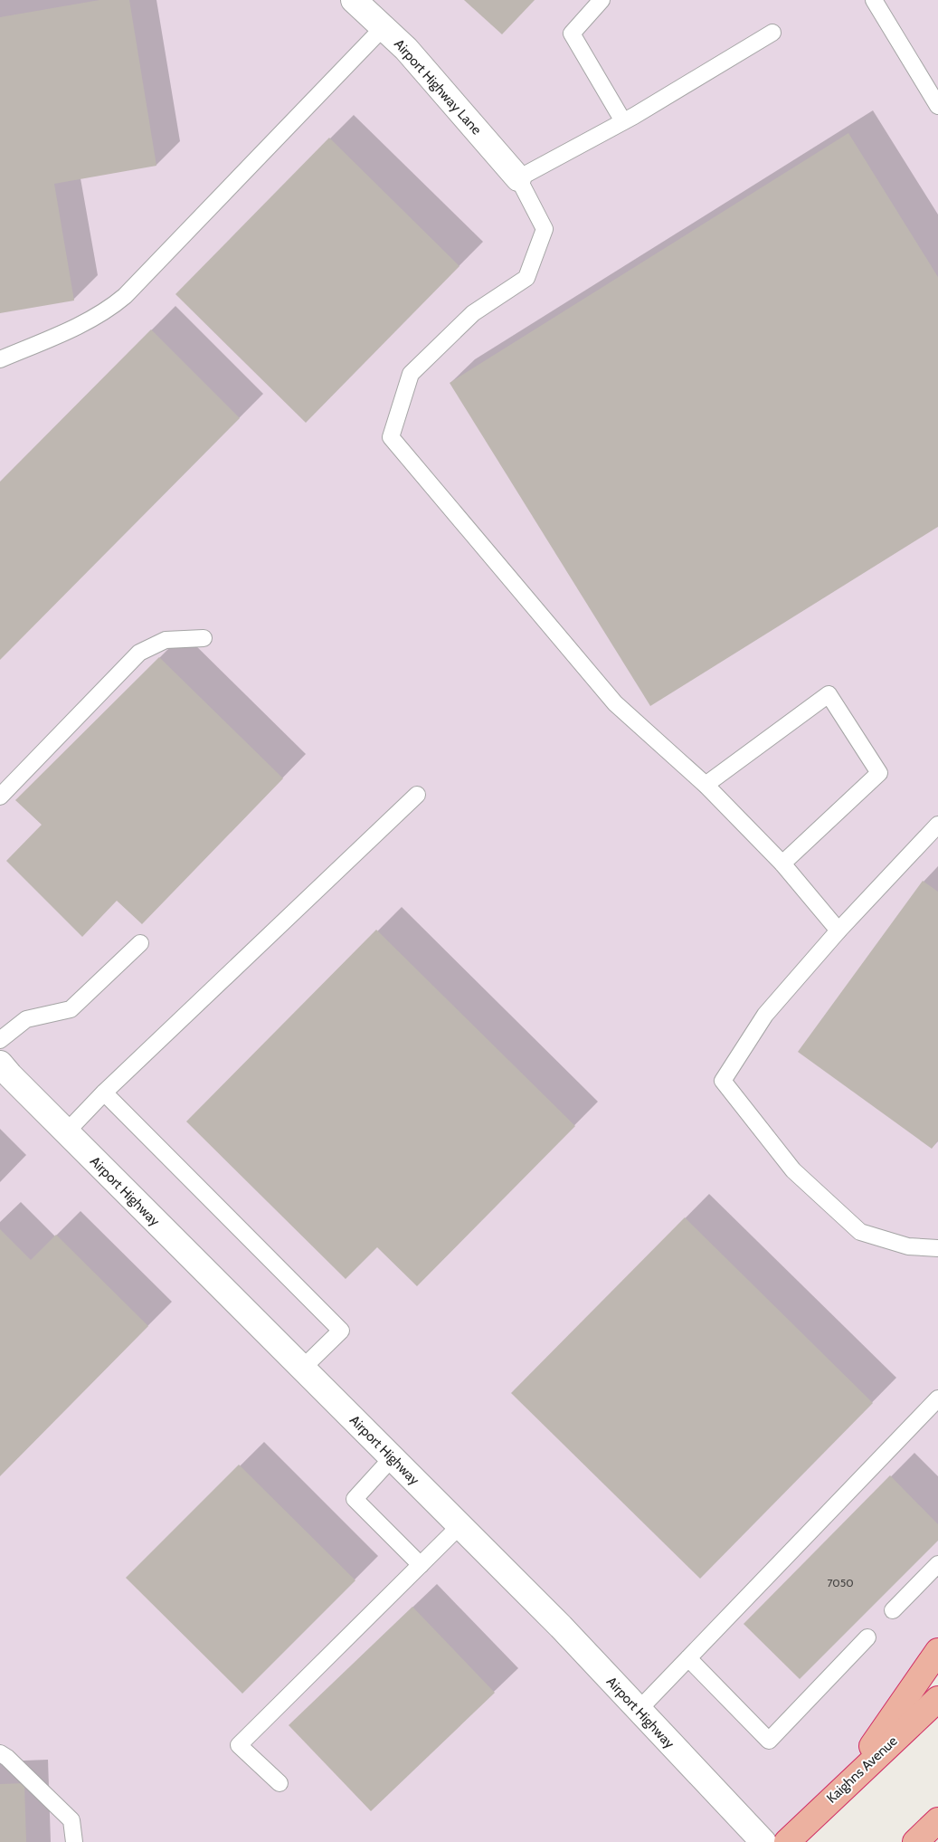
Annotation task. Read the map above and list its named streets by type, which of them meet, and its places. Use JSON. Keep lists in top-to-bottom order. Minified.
{"streets":{"highway":["Kaighns Avenue"],"street":["Airport Highway Lane","Airport Highway"]},"house_numbers":["7050"]}
